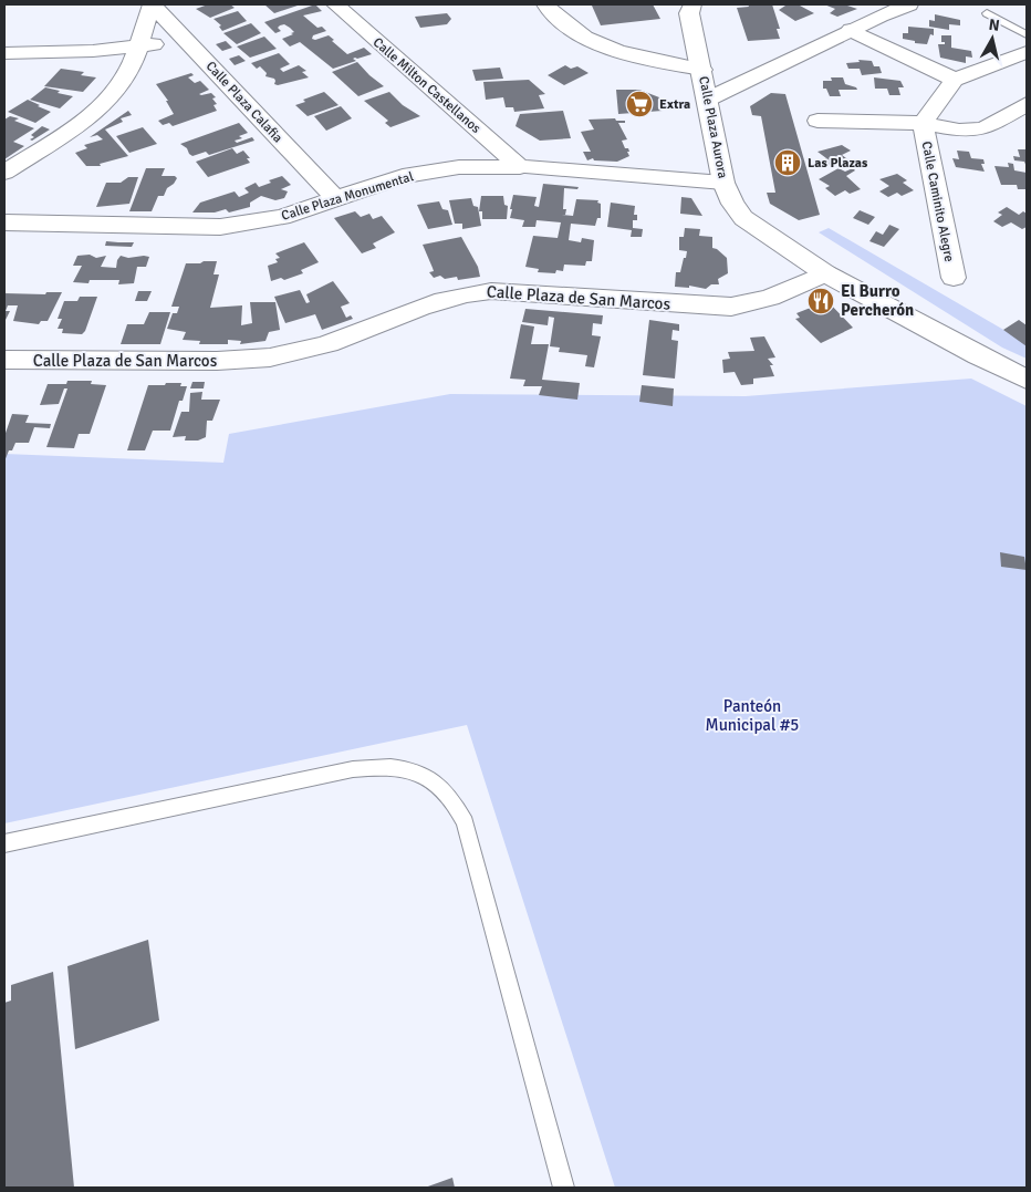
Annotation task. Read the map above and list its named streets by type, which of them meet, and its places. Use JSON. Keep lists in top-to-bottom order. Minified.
{"streets":{"street":["Calle Milton Castellanos","Calle Plaza Calafia","Calle Plaza Aurora","Calle Plaza Monumental","Calle Caminito Alegre","Calle Plaza de San Marcos"]},"crossings":[["Calle Milton Castellanos","Calle Plaza Monumental"],["Calle Plaza Calafia","Calle Plaza Monumental"],["Calle Plaza Aurora","Calle Plaza Monumental"],["Calle Plaza Aurora","Calle Plaza de San Marcos"]],"parks":["Panteón Municipal #5"],"places":{"supermarket":["Extra"],"building":["Las Plazas"],"restaurant":["El Burro Percherón"]},"north":"top"}
